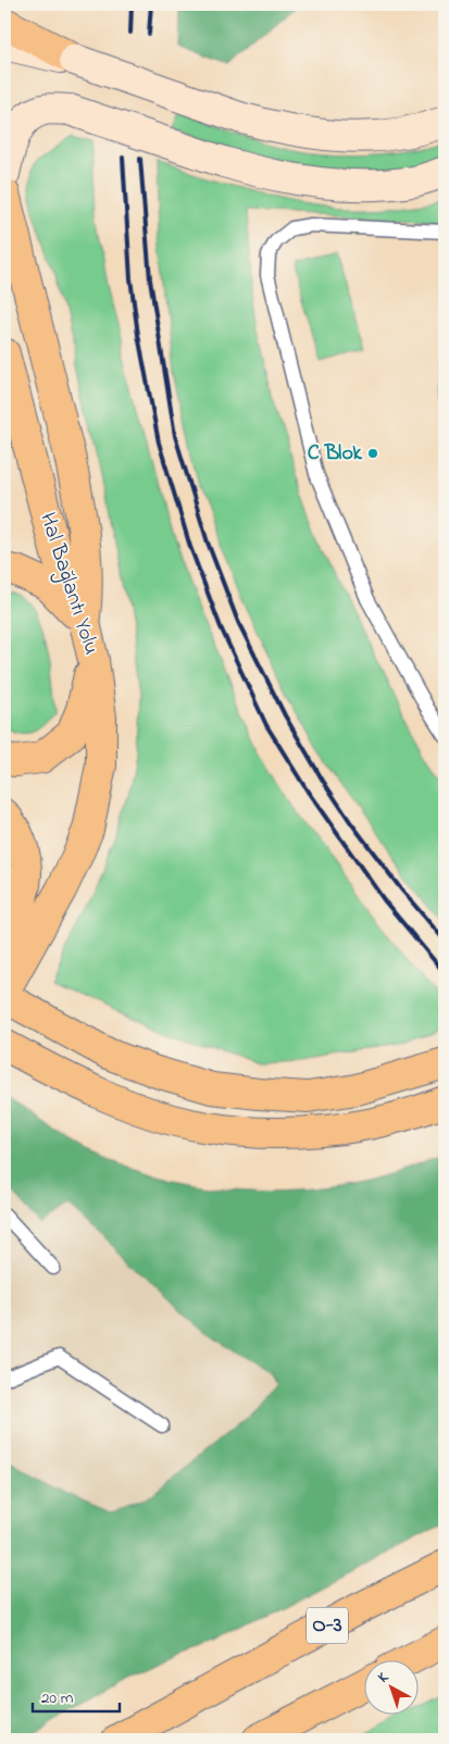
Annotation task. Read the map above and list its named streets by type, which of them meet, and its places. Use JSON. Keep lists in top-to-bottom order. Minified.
{"streets":{"main road":["Hal Bağlantı Yolu","O-3"]},"places":["C Blok"],"scale_bar":"20 m","north":"top left"}
